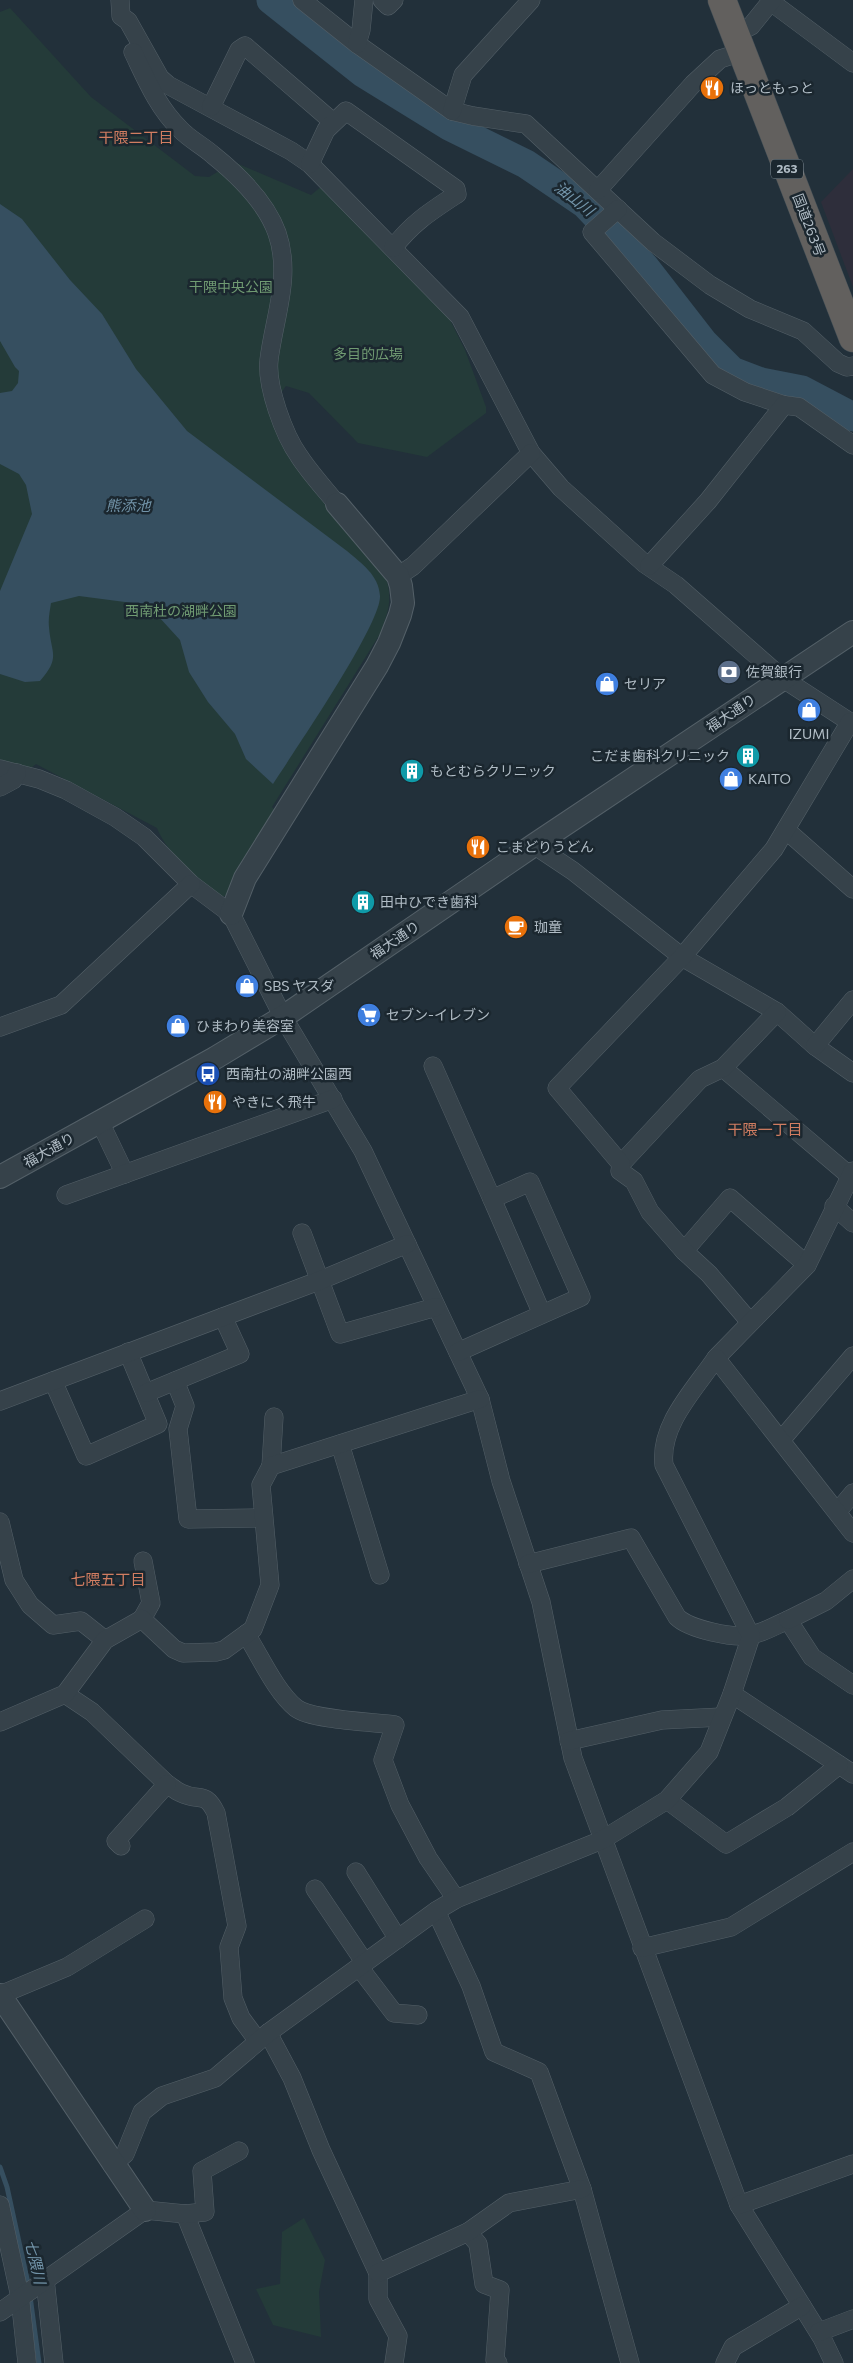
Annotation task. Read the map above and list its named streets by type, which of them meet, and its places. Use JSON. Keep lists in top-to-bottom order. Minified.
{"streets":{"highway":["263","国道263号"],"street":["福大通り"]},"districts":["干隈二丁目","干隈一丁目","七隈五丁目"],"water":["油山川","熊添池","七隈川"],"parks":["干隈中央公園","多目的広場","西南杜の湖畔公園"],"places":{"restaurant":["ほっともっと","こまどりうどん","やきにく飛牛"],"bank":["佐賀銀行"],"shop":["セリア","IZUMI","KAITO","SBS ヤスダ","ひまわり美容室"],"building":["こだま歯科クリニック","もとむらクリニック","田中ひでき歯科"],"cafe":["珈童"],"supermarket":["セブン-イレブン"],"bus stop":["西南杜の湖畔公園西"]}}
